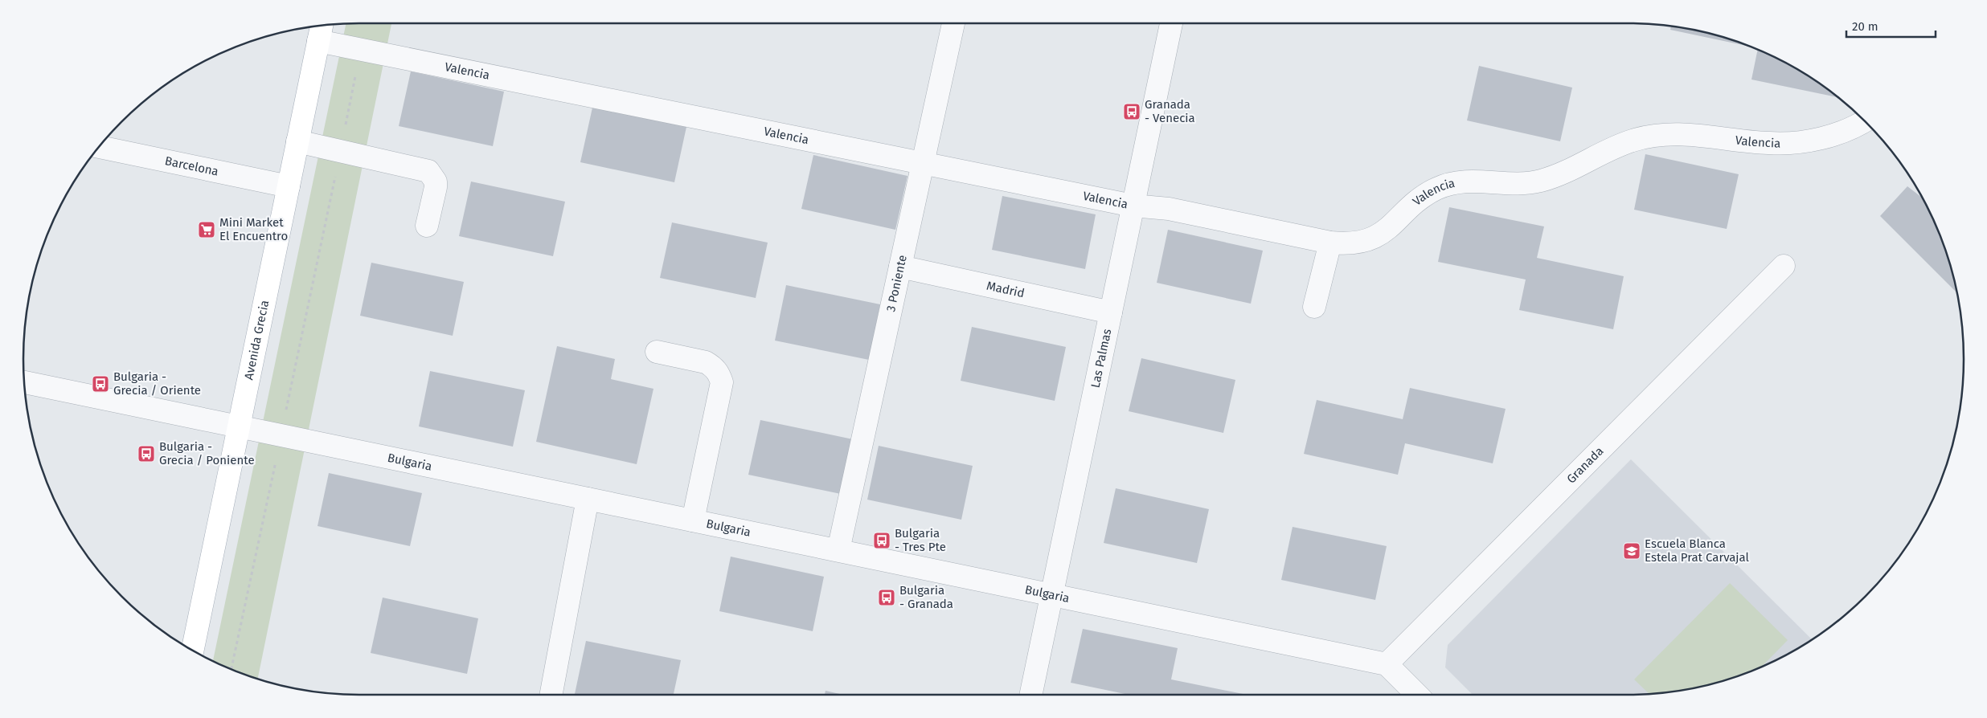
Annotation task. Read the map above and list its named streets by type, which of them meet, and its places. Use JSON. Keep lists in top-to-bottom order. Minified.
{"streets":{"main road":["Avenida Grecia"],"street":["Valencia","Barcelona","3 Poniente","Madrid","Las Palmas","Bulgaria","Granada"]},"crossings":[["Valencia","3 Poniente"],["Valencia","Avenida Grecia"],["Valencia","Las Palmas"],["Barcelona","Avenida Grecia"],["3 Poniente","Madrid"],["3 Poniente","Bulgaria"],["Madrid","Las Palmas"],["Avenida Grecia","Bulgaria"],["Las Palmas","Bulgaria"],["Bulgaria","Granada"]],"places":{"bus stop":["Granada - Venecia","Bulgaria - Grecia / Oriente","Bulgaria - Grecia / Poniente","Bulgaria - Tres Pte","Bulgaria - Granada"],"supermarket":["Mini Market El Encuentro"],"school or university":["Escuela Blanca Estela Prat Carvajal"]},"scale_bar":"20 m"}
